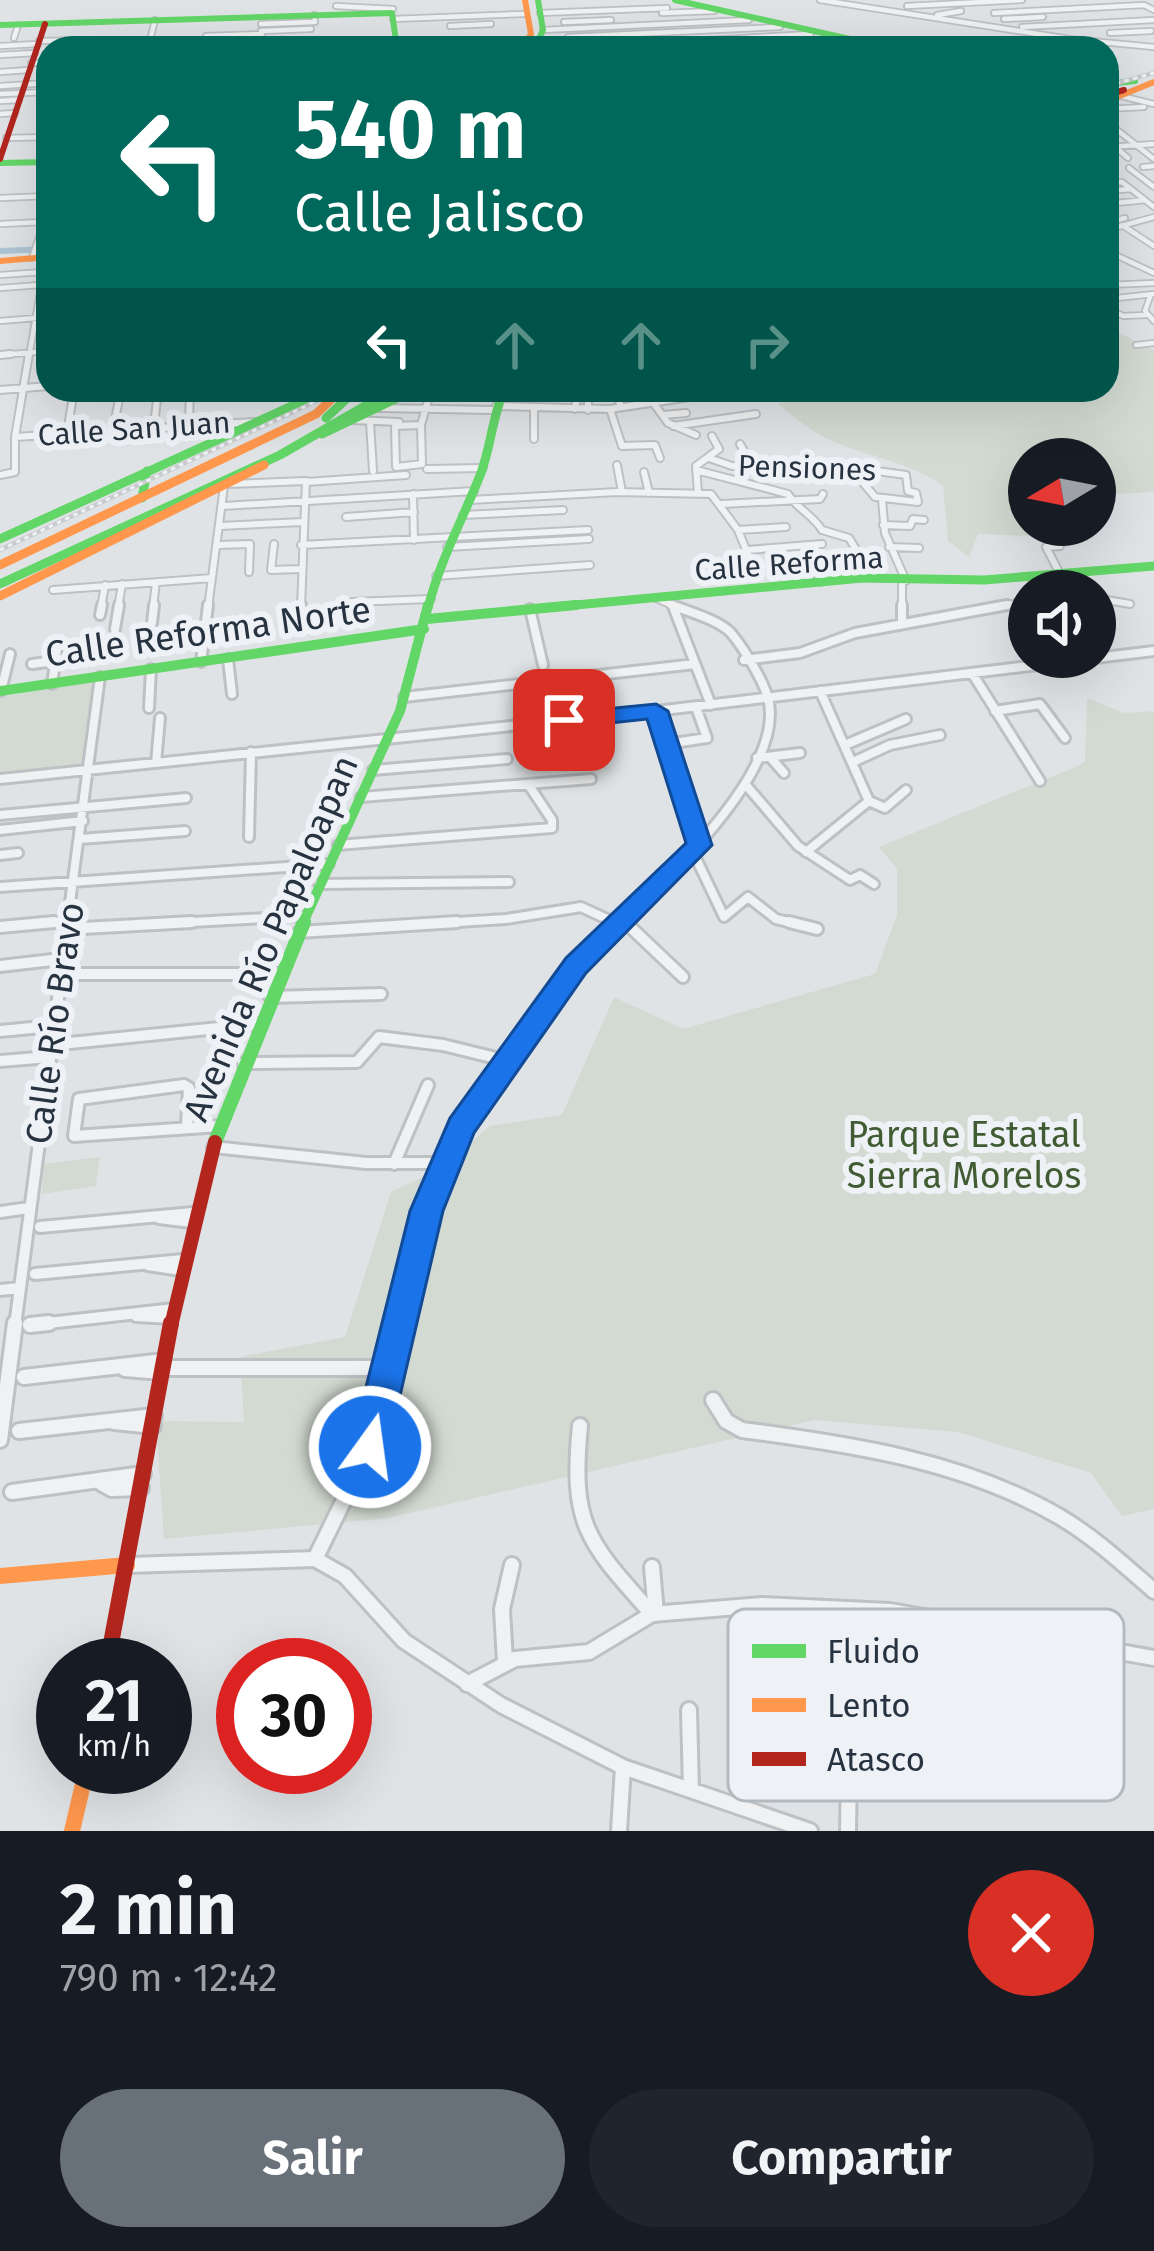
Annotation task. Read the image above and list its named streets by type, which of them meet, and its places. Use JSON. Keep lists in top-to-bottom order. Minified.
{"streets":{"main road":["Calle Reforma","Calle Reforma Norte","Avenida Río Papaloapan"],"street":["Calle San Juan","Pensiones","Calle Río Bravo"]},"crossings":[["Calle Reforma","Calle Reforma Norte"],["Calle Reforma","Avenida Río Papaloapan"],["Calle Reforma Norte","Avenida Río Papaloapan"],["Calle Reforma Norte","Calle Río Bravo"]],"parks":["Parque Estatal Sierra Morelos"],"legend":["Fluido","Lento","Atasco"],"north":"left","page":{"turn":["540 m","Calle Jalisco"],"speed":"21 km/h","limit":"30","heading":["2 min","790 m · 12:42"],"buttons":["Salir","Compartir"]}}
